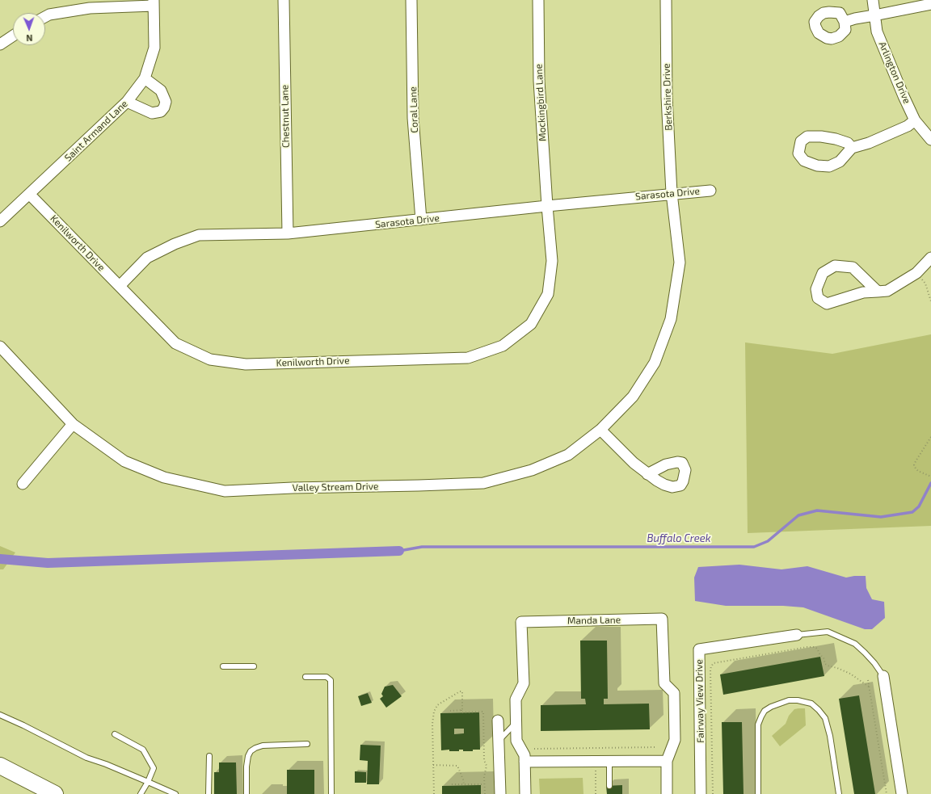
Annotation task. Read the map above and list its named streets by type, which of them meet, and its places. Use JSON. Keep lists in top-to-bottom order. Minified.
{"streets":{"street":["Arlington Drive","Berkshire Drive","Mockingbird Lane","Coral Lane","Chestnut Lane","Saint Armand Lane","Sarasota Drive","Kenilworth Drive","Valley Stream Drive","Manda Lane","Fairway View Drive"]},"crossings":[["Berkshire Drive","Sarasota Drive"],["Berkshire Drive","Valley Stream Drive"],["Mockingbird Lane","Sarasota Drive"],["Mockingbird Lane","Kenilworth Drive"],["Coral Lane","Sarasota Drive"],["Chestnut Lane","Sarasota Drive"],["Saint Armand Lane","Kenilworth Drive"],["Sarasota Drive","Kenilworth Drive"],["Sarasota Drive","Valley Stream Drive"]],"water":["Buffalo Creek"],"north":"bottom"}
